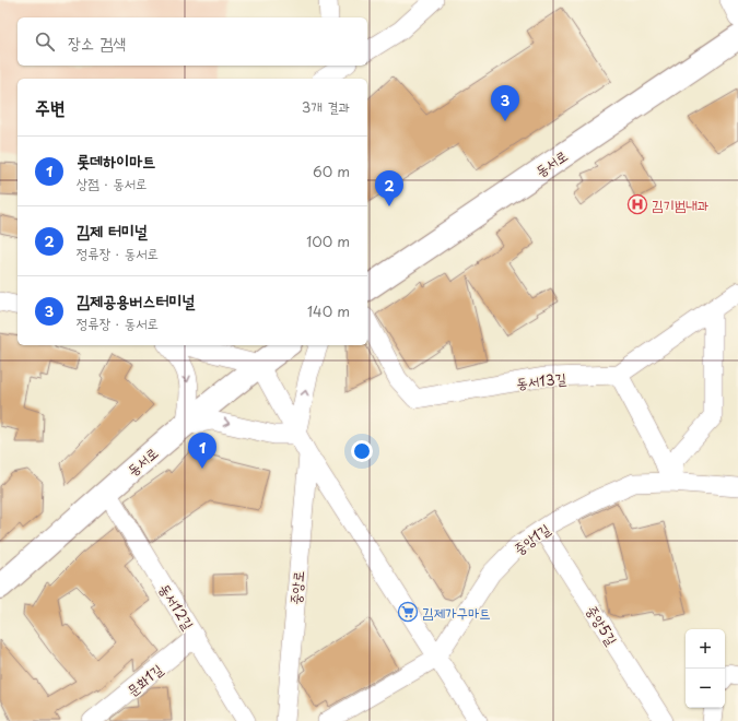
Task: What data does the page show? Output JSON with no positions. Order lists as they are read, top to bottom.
{
  "streets": {
    "main road": ["동서로"],
    "street": [
      "동서13길",
      "중앙1길",
      "중앙로",
      "동서12길",
      "중앙5길",
      "문화1길"
    ]
  },
  "crossings": [
    ["동서로", "동서12길"],
    ["중앙1길", "중앙5길"],
    ["동서12길", "문화1길"]
  ],
  "places": {
    "hospital": ["김기범내과"],
    "supermarket": ["김제가구마트"]
  },
  "page": {
    "search": "장소 검색",
    "heading": ["주변", "3개 결과"],
    "pins": ["3", "2", "1"],
    "list": [
      {
        "mark": "1",
        "name": "롯데하이마트",
        "note": "상점 · 동서로",
        "value": "60 m"
      },
      {
        "mark": "2",
        "name": "김제 터미널",
        "note": "정류장 · 동서로",
        "value": "100 m"
      },
      {
        "mark": "3",
        "name": "김제공용버스터미널",
        "note": "정류장 · 동서로",
        "value": "140 m"
      }
    ],
    "map_buttons": ["+", "−"]
  }
}
